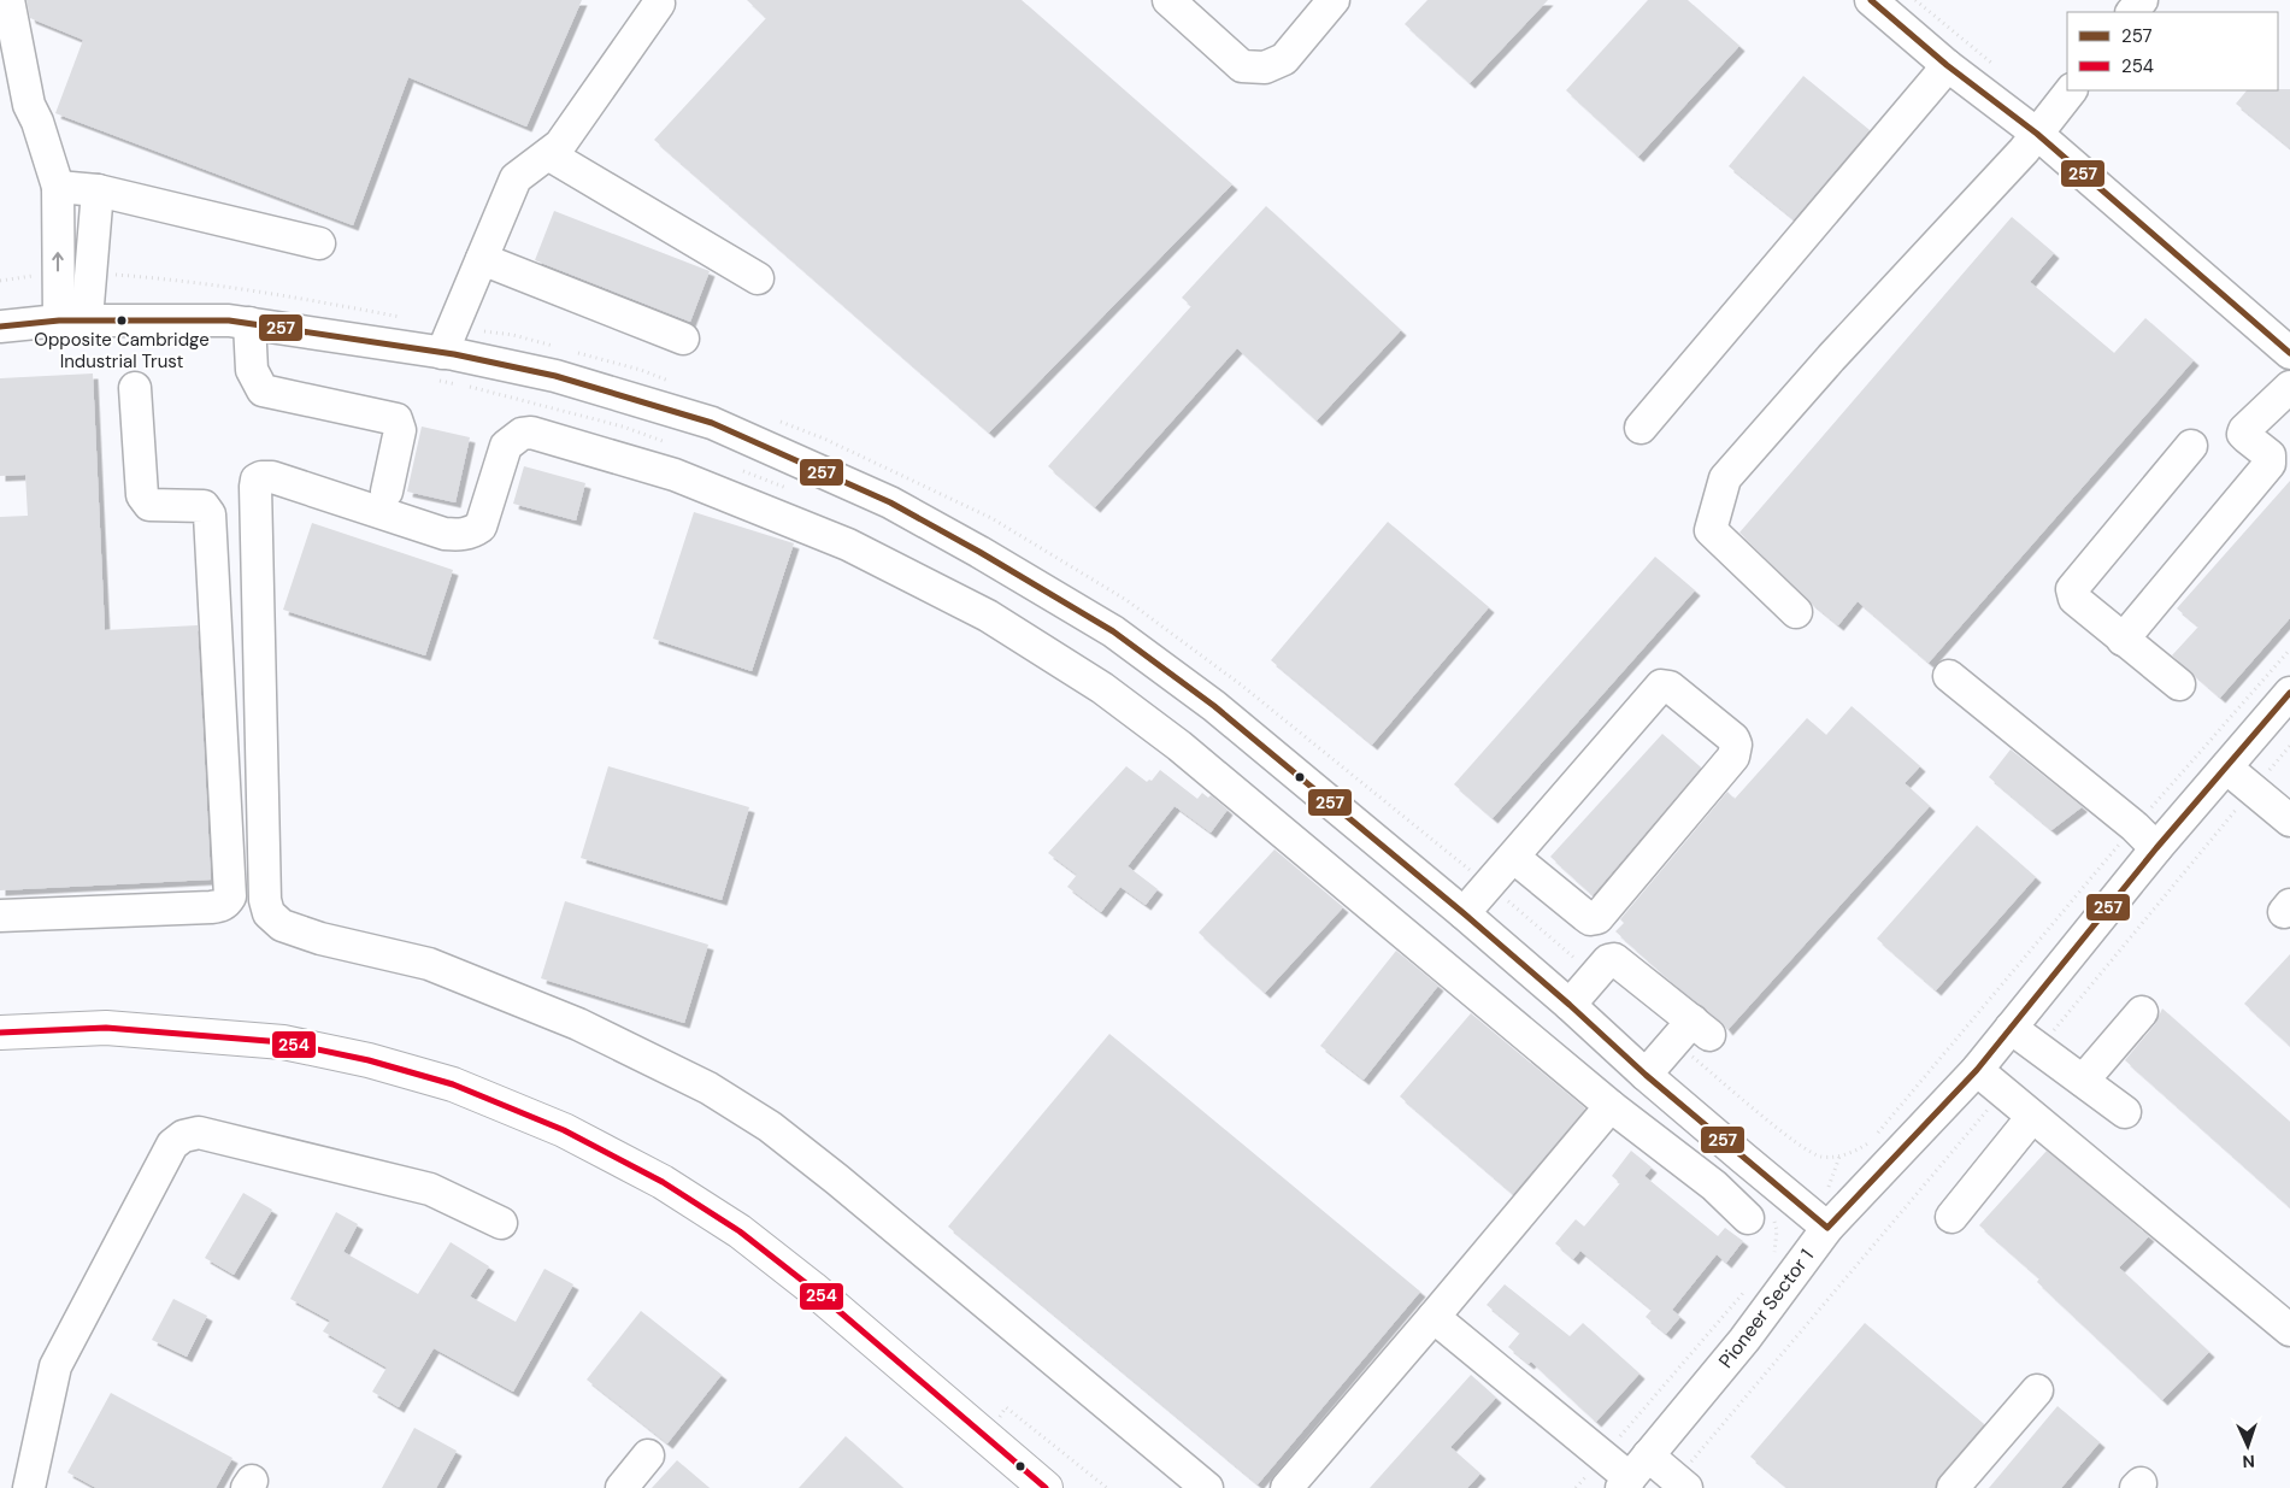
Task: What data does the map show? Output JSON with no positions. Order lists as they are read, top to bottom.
{
  "streets": {
    "street": ["Pioneer Sector 1"]
  },
  "places": ["Opposite Cambridge Industrial Trust"],
  "lines": ["transit line 257", "transit line 254"],
  "legend": ["257", "254"],
  "north": "bottom"
}
